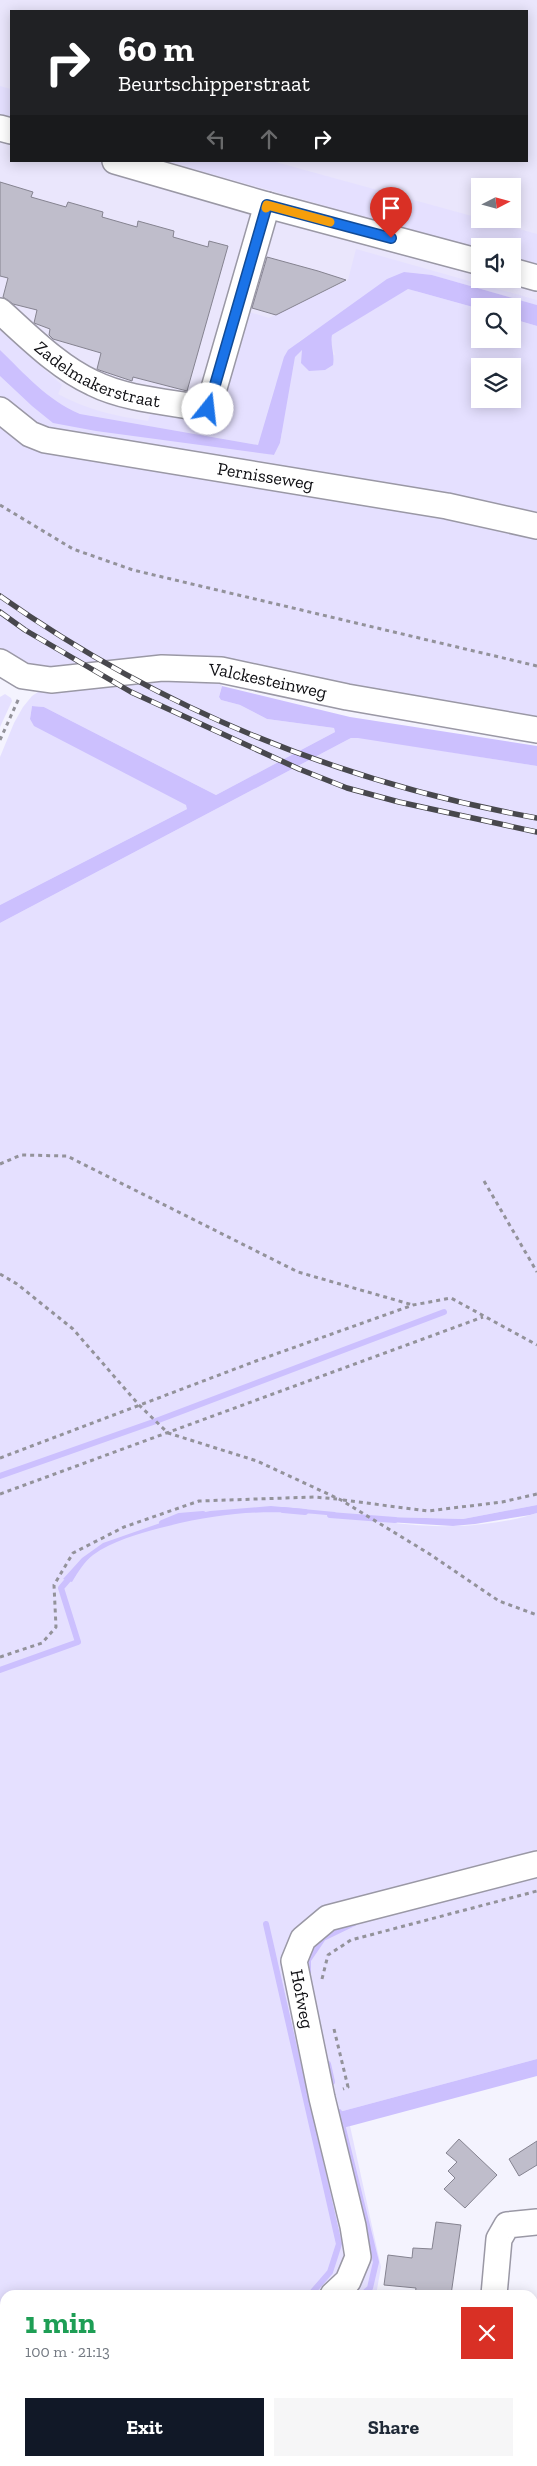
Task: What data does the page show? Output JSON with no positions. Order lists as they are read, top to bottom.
{
  "streets": {
    "street": [
      "Zadelmakerstraat",
      "Pernisseweg",
      "Valckesteinweg",
      "Hofweg"
    ]
  },
  "north": "right",
  "page": {
    "turn": ["60 m", "Beurtschipperstraat"],
    "heading": ["1 min", "100 m · 21:13"],
    "buttons": ["Exit", "Share"]
  }
}
